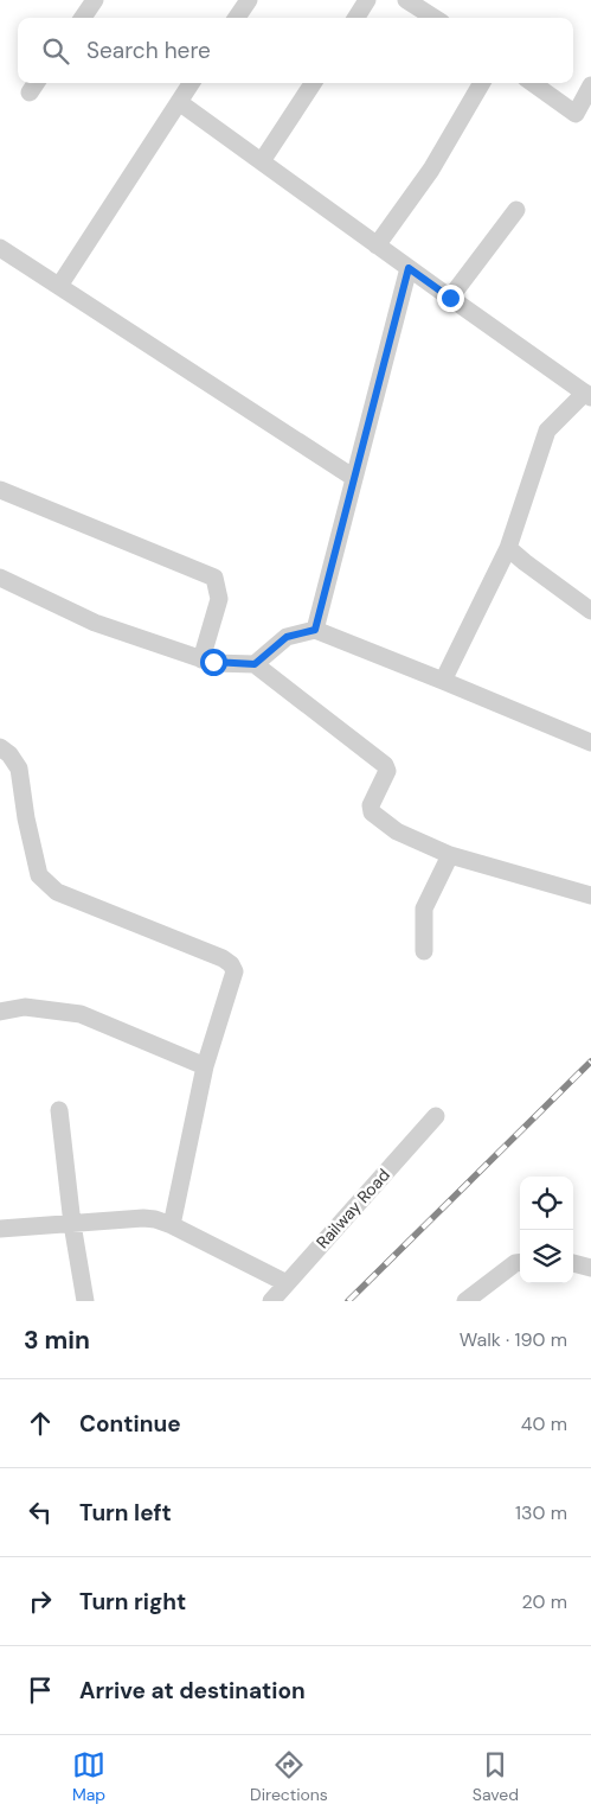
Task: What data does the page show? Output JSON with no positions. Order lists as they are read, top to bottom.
{
  "streets": {
    "street": ["Railway Road"]
  },
  "page": {
    "search": "Search here",
    "heading": ["3 min", "Walk · 190 m"],
    "list": [
      ["Continue", "40 m"],
      ["Turn left", "130 m"],
      ["Turn right", "20 m"],
      "Arrive at destination"
    ],
    "nav": ["Map", "Directions", "Saved"]
  }
}
